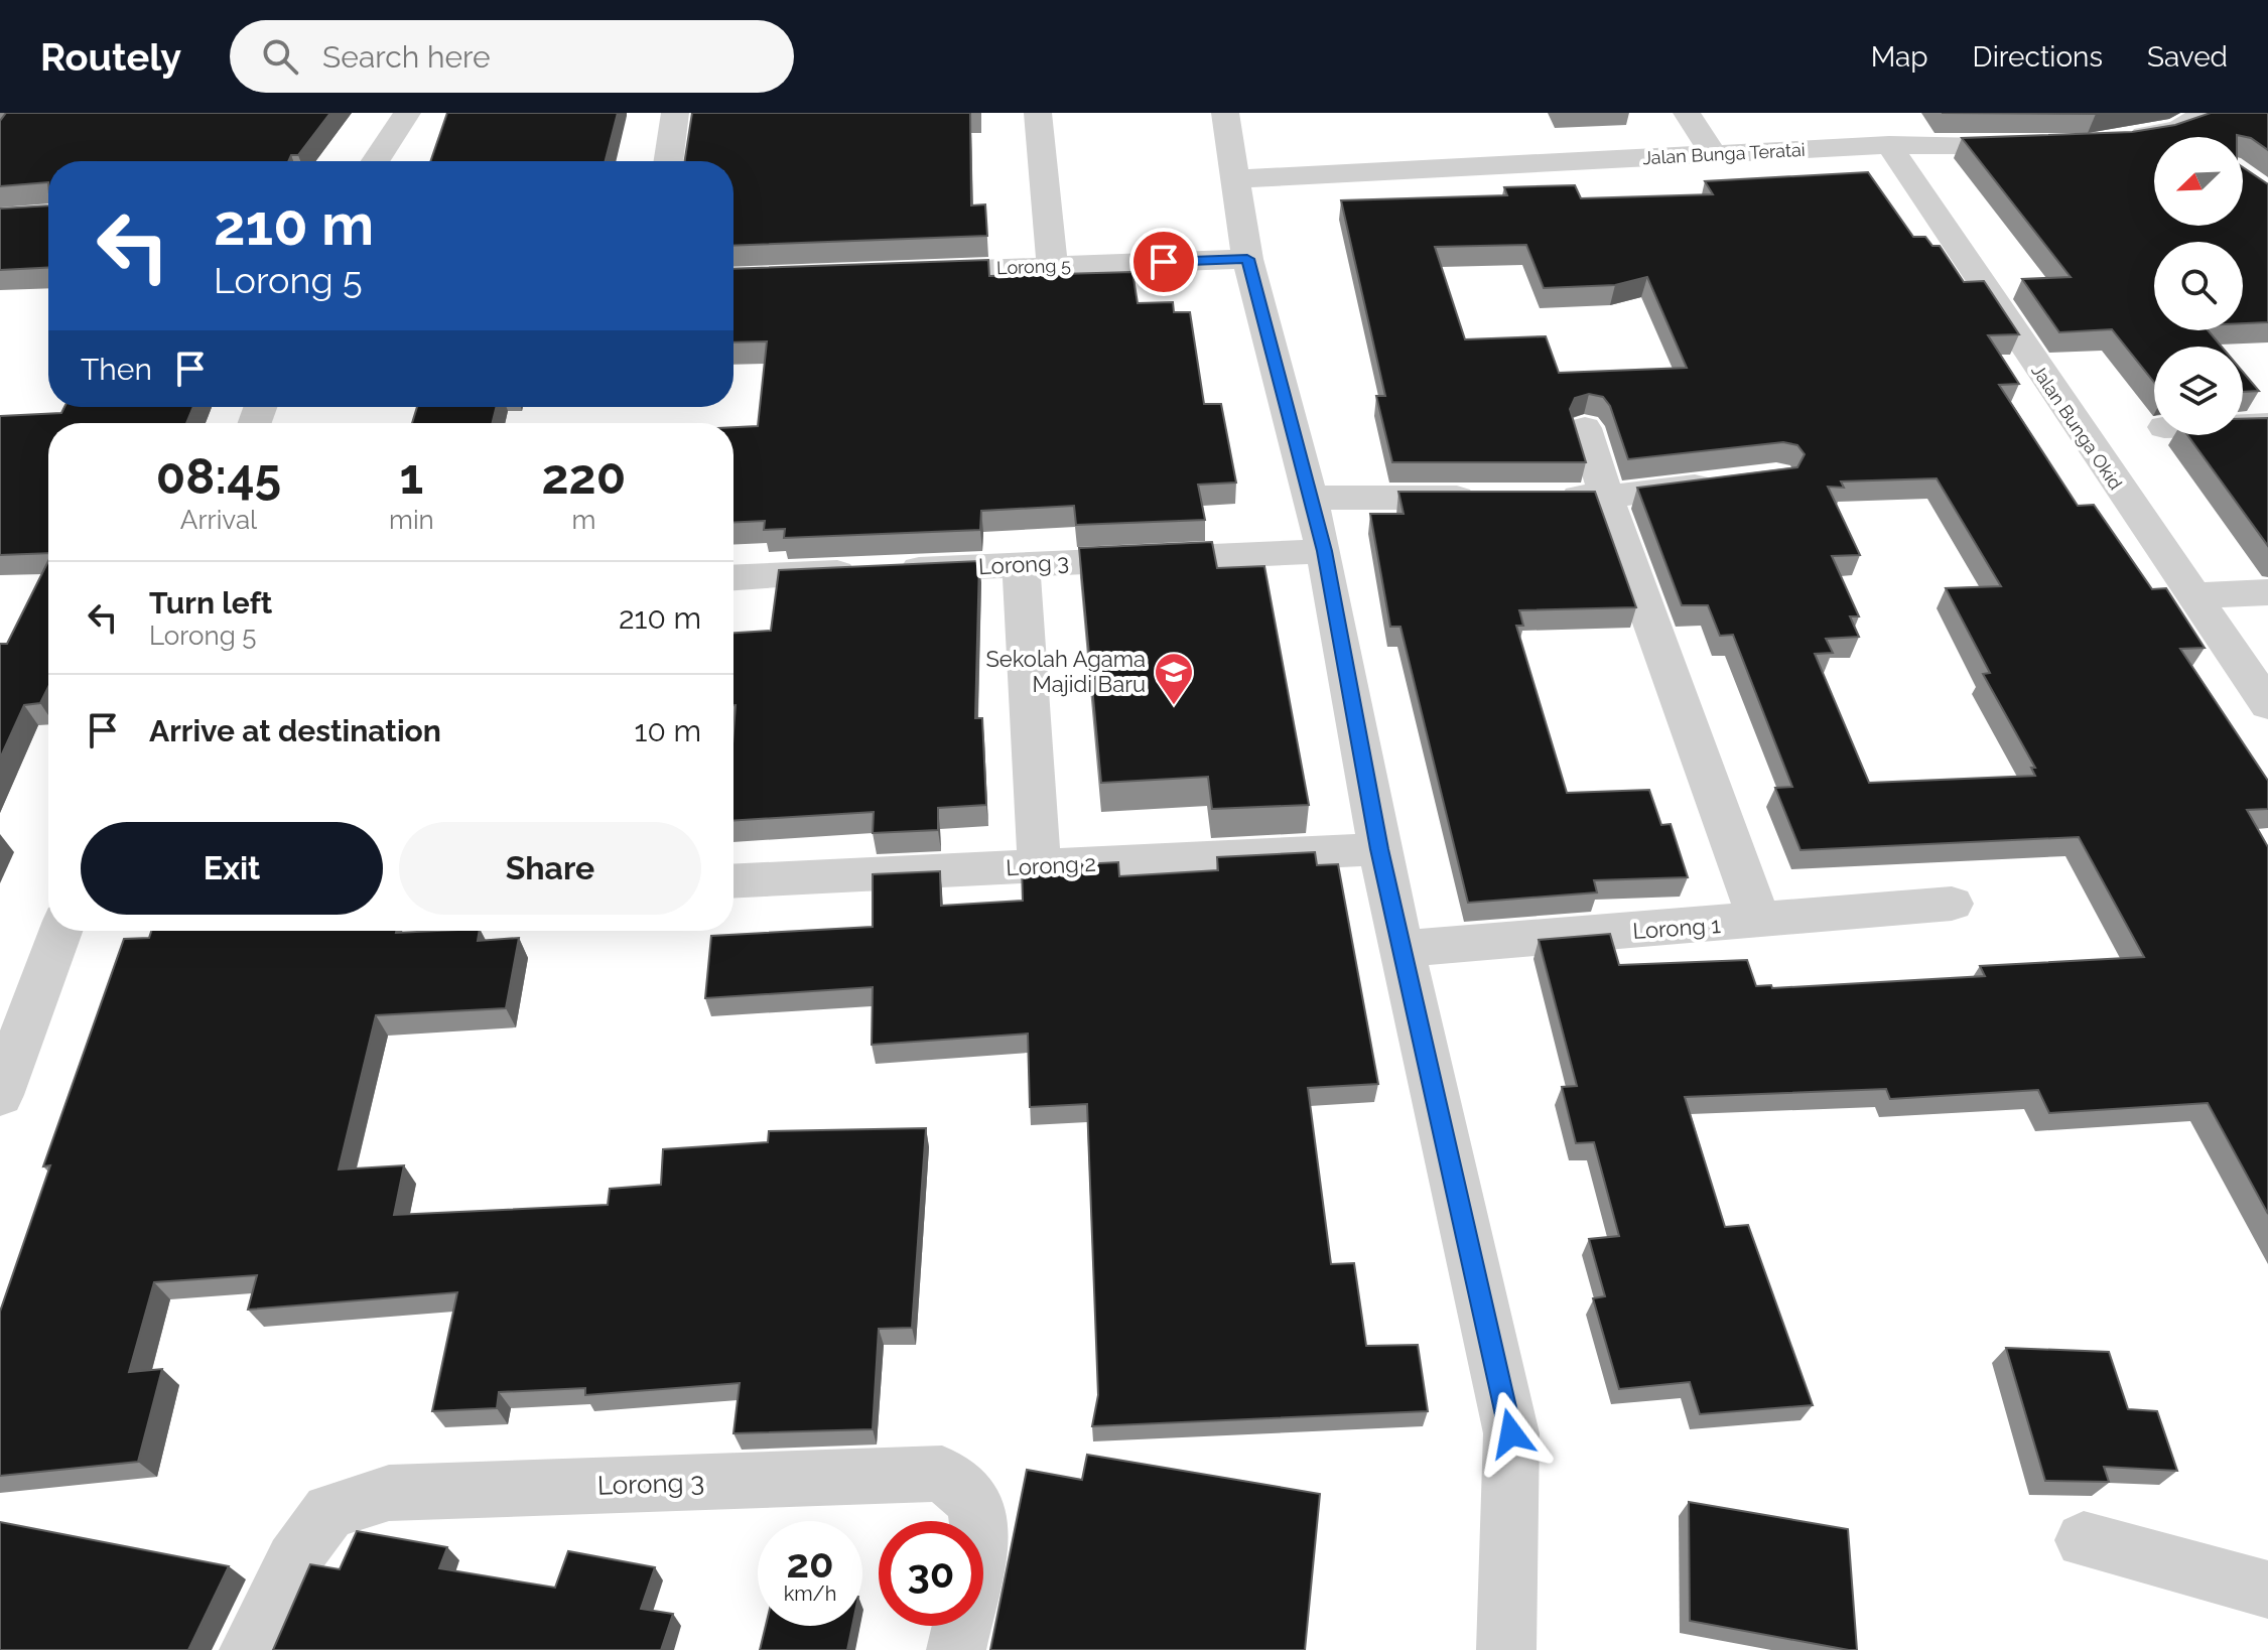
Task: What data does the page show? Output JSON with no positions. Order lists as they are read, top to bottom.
{
  "streets": {
    "street": [
      "Jalan Bunga Teratai",
      "Lorong 5",
      "Jalan Bunga Okid",
      "Lorong 3",
      "Lorong 2",
      "Lorong 1"
    ]
  },
  "crossings": [
    ["Jalan Bunga Teratai", "Jalan Bunga Okid"]
  ],
  "places": {
    "school or university": ["Sekolah Agama Majidi Baru"]
  },
  "north": "bottom left",
  "page": {
    "header": "Routely",
    "search": "Search here",
    "nav": ["Map", "Directions", "Saved"],
    "turn": ["210 m", "Lorong 5"],
    "then": "Then",
    "eta": [
      "08:45",
      "Arrival",
      "1",
      "min",
      "220",
      "m"
    ],
    "list": [
      {
        "name": "Turn left",
        "note": "Lorong 5",
        "value": "210 m"
      },
      {
        "name": "Arrive at destination",
        "value": "10 m"
      }
    ],
    "buttons": ["Exit", "Share"],
    "speed": "20 km/h",
    "limit": "30"
  }
}
